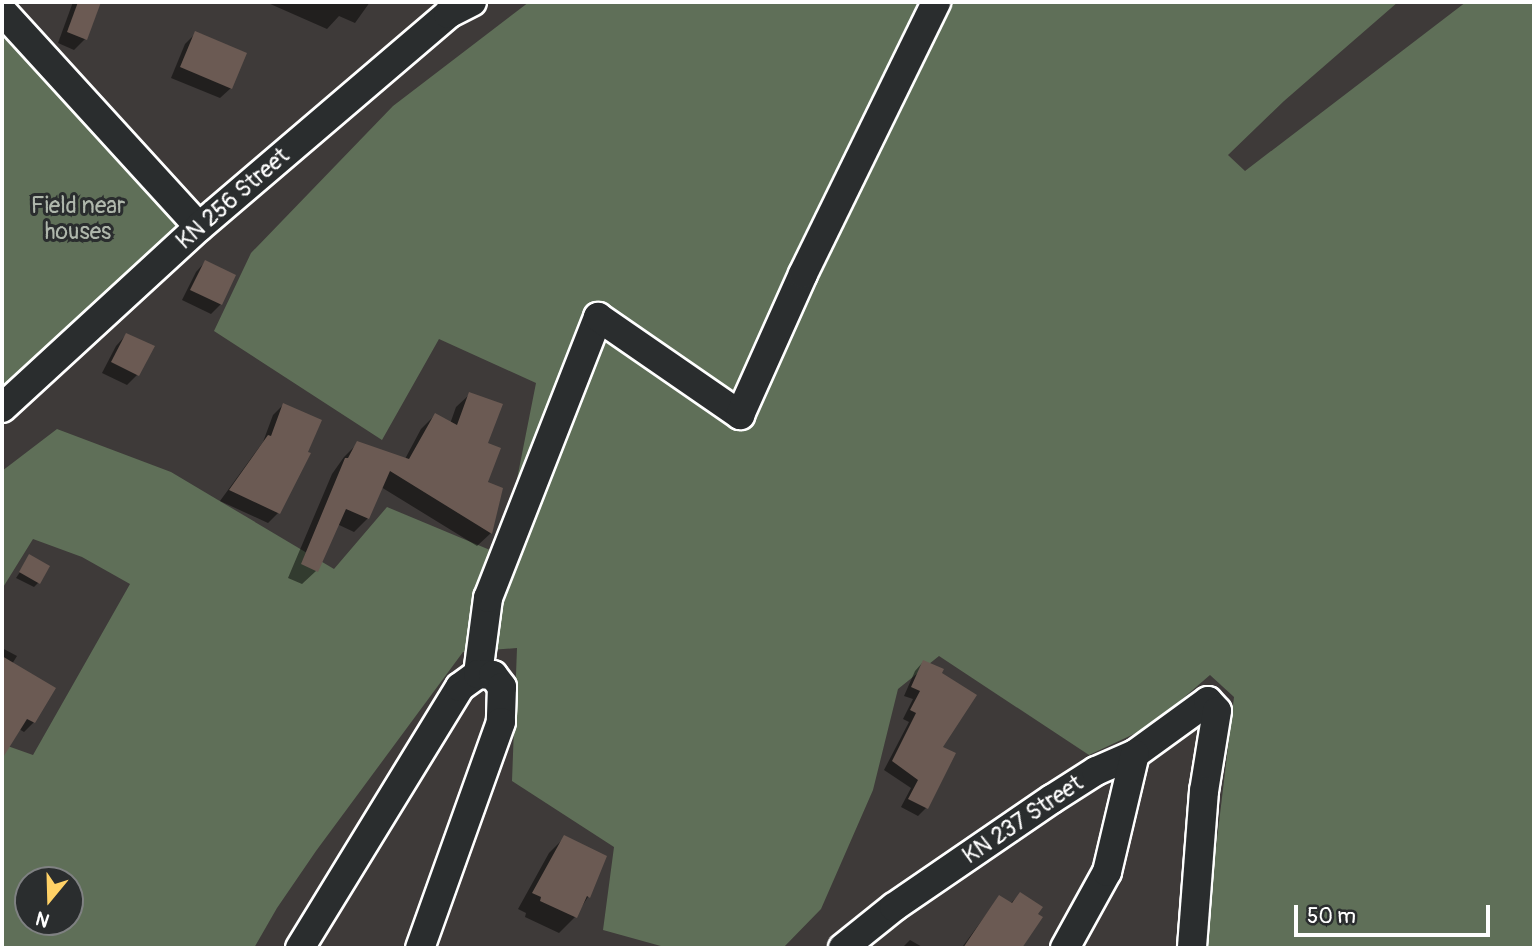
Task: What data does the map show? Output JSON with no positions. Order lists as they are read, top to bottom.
{
  "streets": {
    "street": ["KN 256 Street", "KN 237 Street"]
  },
  "parks": ["Field near houses"],
  "scale_bar": "50 m",
  "north": "bottom"
}
